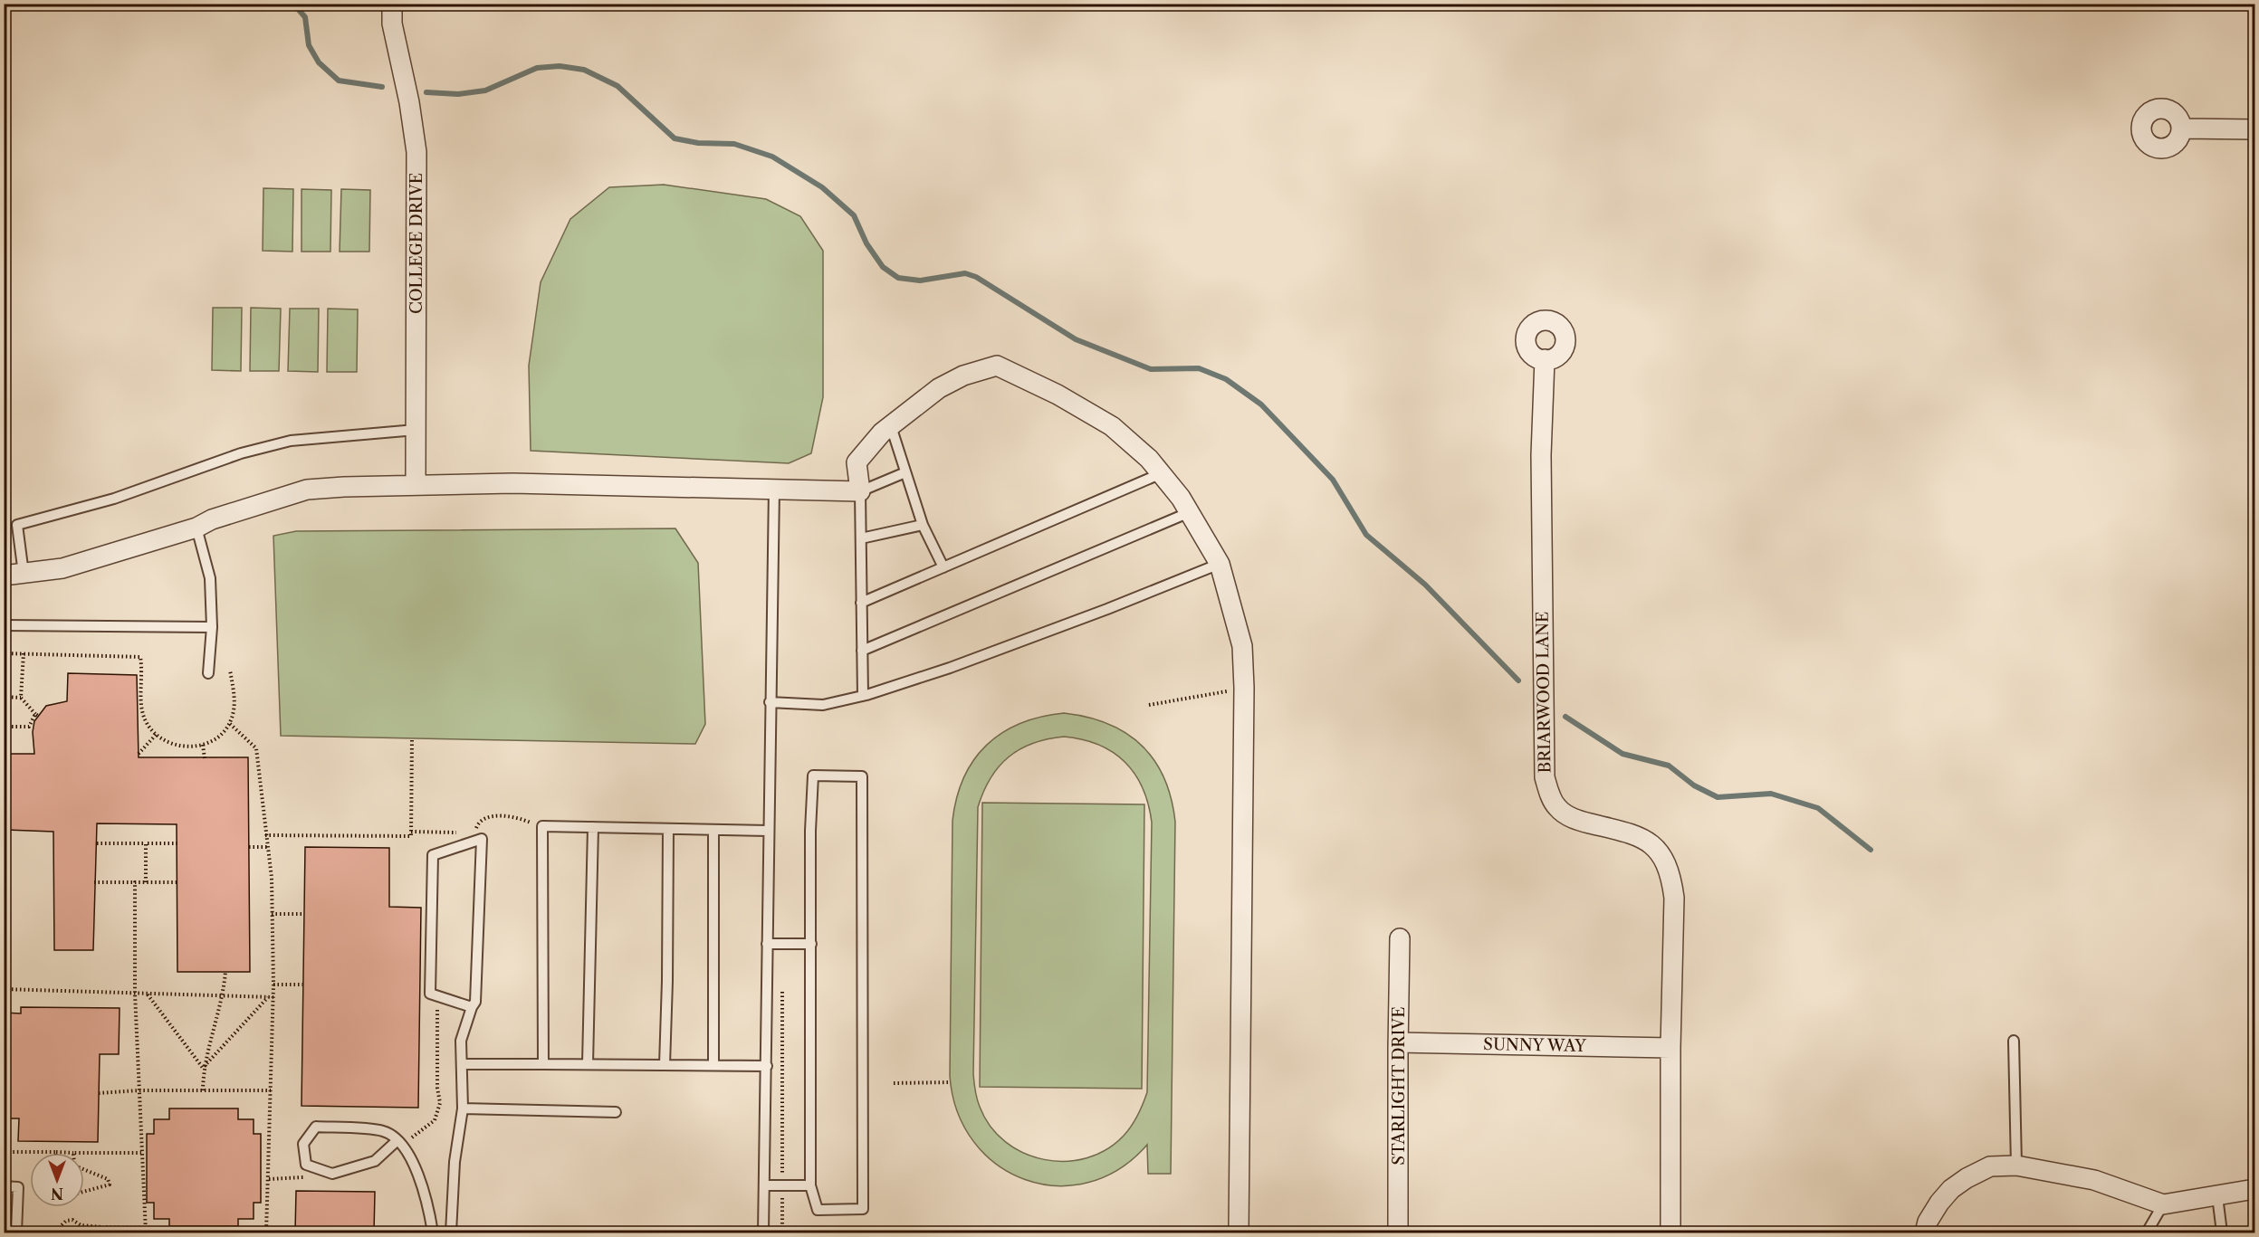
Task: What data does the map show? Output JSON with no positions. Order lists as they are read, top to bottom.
{
  "streets": {
    "street": [
      "COLLEGE DRIVE",
      "BRIARWOOD LANE",
      "SUNNY WAY",
      "STARLIGHT DRIVE"
    ]
  },
  "crossings": [
    ["BRIARWOOD LANE", "SUNNY WAY"],
    ["SUNNY WAY", "STARLIGHT DRIVE"]
  ],
  "north": "bottom"
}
